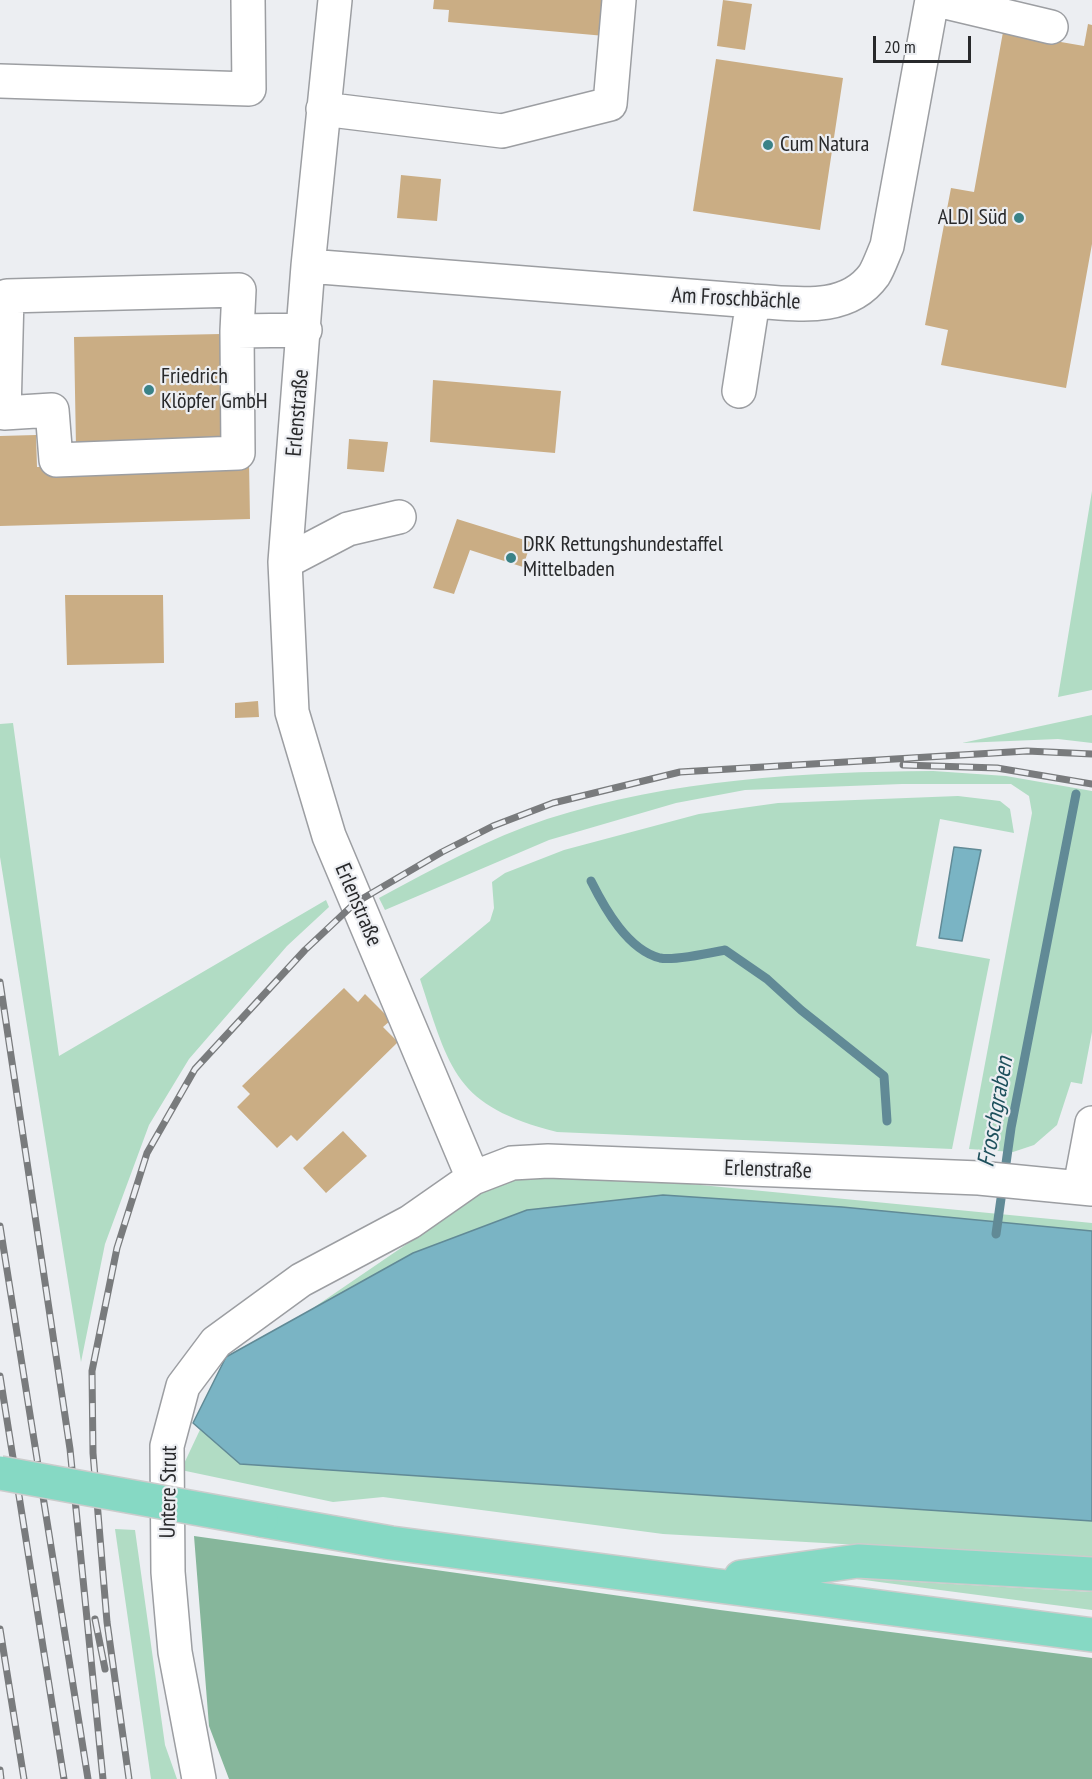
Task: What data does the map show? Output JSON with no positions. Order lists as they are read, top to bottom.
{
  "streets": {
    "street": ["Am Froschbächle", "Erlenstraße", "Untere Strut"]
  },
  "crossings": [
    ["Am Froschbächle", "Erlenstraße"],
    ["Erlenstraße", "Untere Strut"]
  ],
  "water": ["Froschgraben"],
  "places": [
    "Cum Natura",
    "ALDI Süd",
    "Friedrich Klöpfer GmbH",
    "DRK Rettungshundestaffel Mittelbaden"
  ],
  "scale_bar": "20 m"
}
